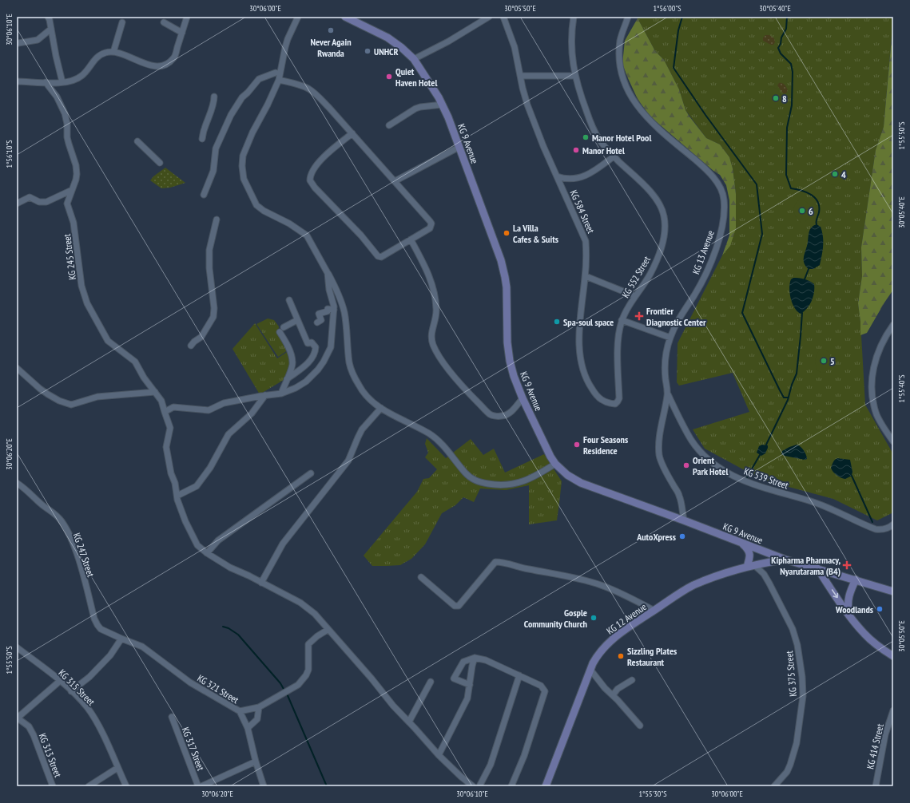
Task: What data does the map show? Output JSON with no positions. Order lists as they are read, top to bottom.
{
  "streets": {
    "main road": ["KG 9 Avenue", "KG 12 Avenue"],
    "street": [
      "KG 584 Street",
      "KG 13 Avenue",
      "KG 245 Street",
      "KG 552 Street",
      "KG 539 Street",
      "KG 247 Street",
      "KG 375 Street",
      "KG 315 Street",
      "KG 321 Street",
      "KG 414 Street",
      "KG 317 Street",
      "KG 313 Street"
    ]
  },
  "crossings": [
    ["KG 9 Avenue", "KG 13 Avenue"],
    ["KG 9 Avenue", "KG 12 Avenue"],
    ["KG 584 Street", "KG 552 Street"],
    ["KG 13 Avenue", "KG 539 Street"],
    ["KG 247 Street", "KG 321 Street"],
    ["KG 12 Avenue", "KG 375 Street"]
  ],
  "places": {
    "other": [
      "Never Again Rwanda",
      "UNHCR",
      "Quiet Haven Hotel",
      "8",
      "Manor Hotel Pool",
      "Manor Hotel",
      "4",
      "6",
      "La Villa Cafes & Suits",
      "Spa-soul space",
      "5",
      "Four Seasons Residence",
      "Orient Park Hotel",
      "AutoXpress",
      "Woodlands",
      "Gosple Community Church",
      "Sizzling Plates Restaurant"
    ],
    "health": ["Frontier Diagnostic Center", "Kipharma Pharmacy, Nyarutarama (B4)"]
  },
  "coordinates": [
    "30°06'00\"E",
    "30°05'50\"E",
    "1°56'00\"S",
    "30°05'40\"E",
    "30°06'10\"E",
    "1°55'50\"S",
    "1°56'10\"S",
    "1°55'40\"S",
    "30°06'20\"E",
    "1°55'30\"S"
  ]
}
